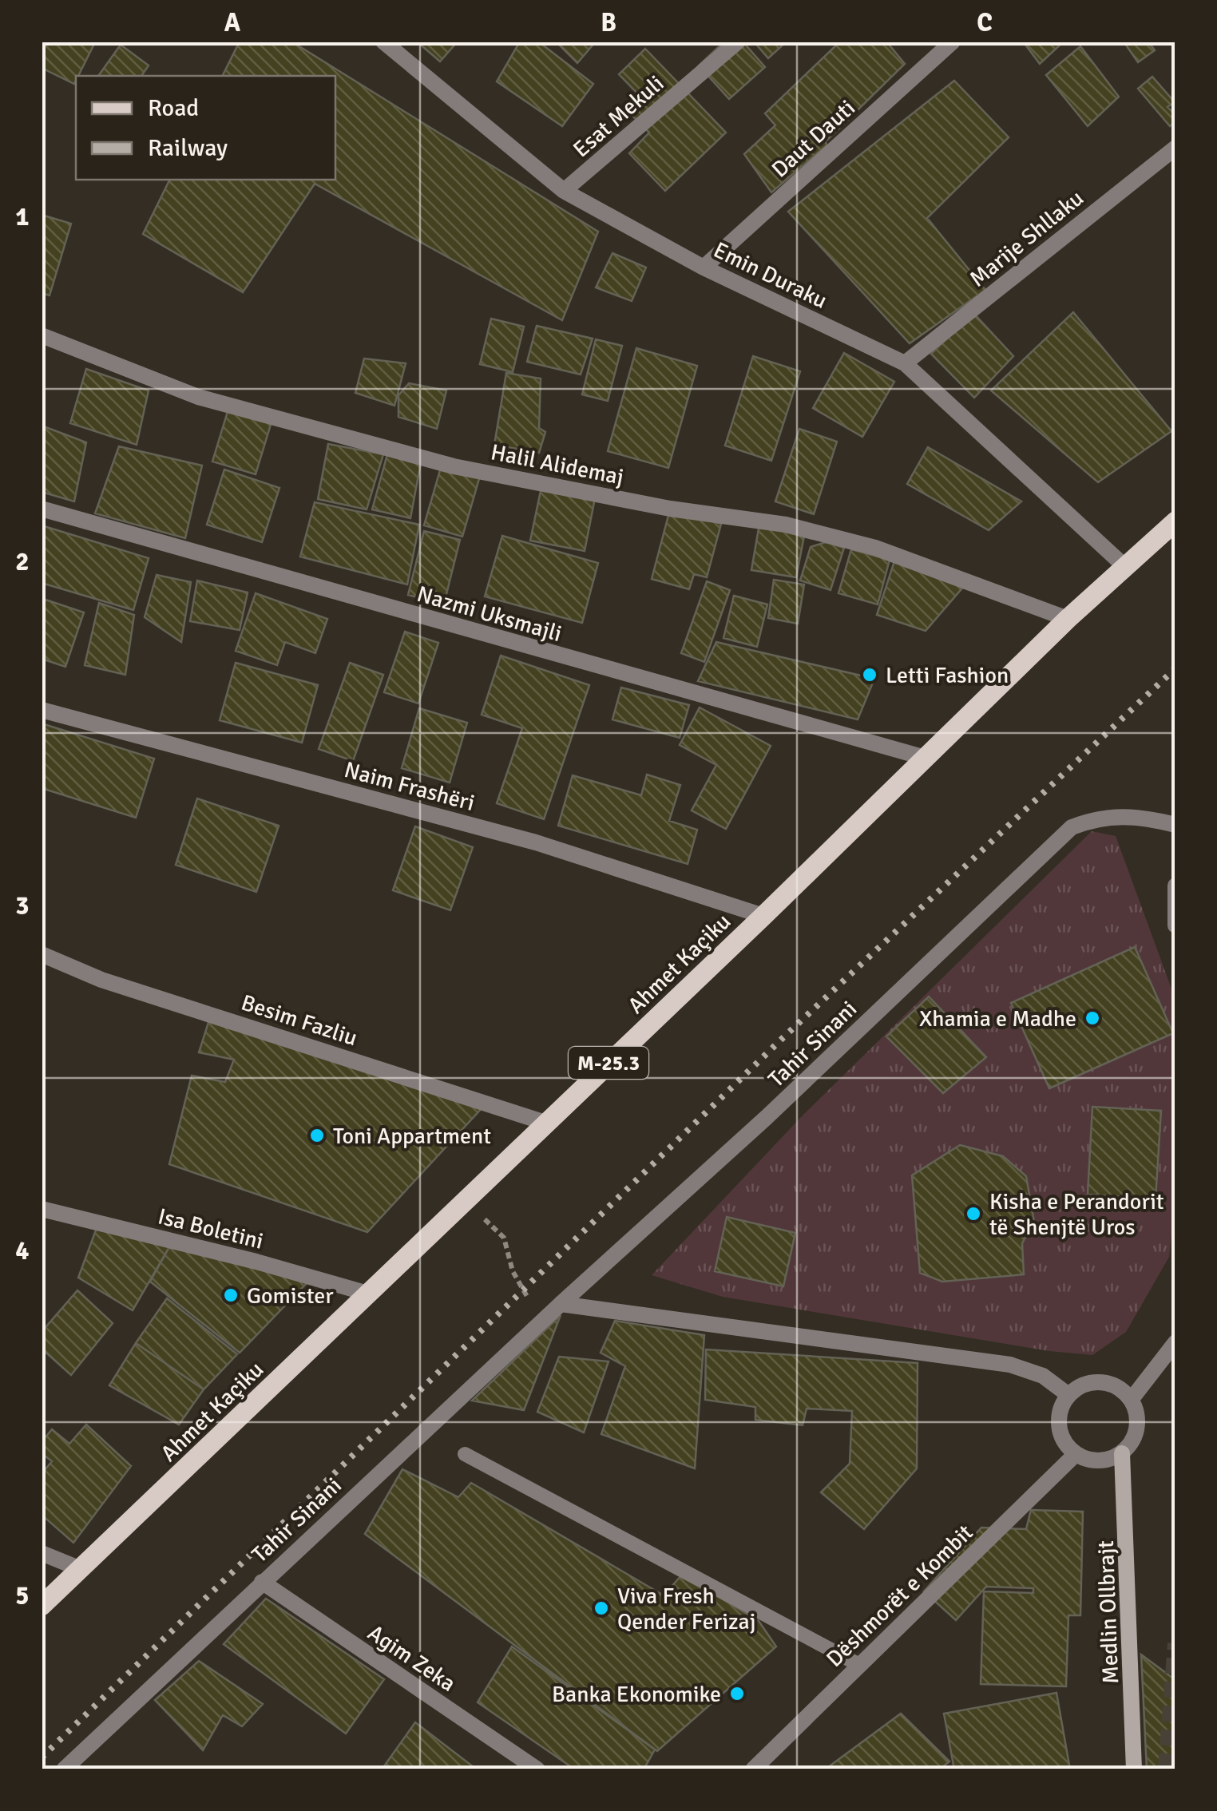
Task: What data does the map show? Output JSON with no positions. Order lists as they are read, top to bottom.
{
  "streets": {
    "main road": ["Ahmet Kaçiku", "M-25.3", "Medlin Ollbrajt"],
    "street": [
      "Esat Mekuli",
      "Daut Dauti",
      "Marije Shllaku",
      "Emin Duraku",
      "Halil Alidemaj",
      "Nazmi Uksmajli",
      "Naim Frashëri",
      "Besim Fazliu",
      "Tahir Sinani",
      "Isa Boletini",
      "Dëshmorët e Kombit",
      "Agim Zeka"
    ]
  },
  "crossings": [
    ["Esat Mekuli", "Emin Duraku"],
    ["Daut Dauti", "Emin Duraku"],
    ["Marije Shllaku", "Emin Duraku"],
    ["Emin Duraku", "Ahmet Kaçiku"],
    ["Halil Alidemaj", "Ahmet Kaçiku"],
    ["Nazmi Uksmajli", "Ahmet Kaçiku"],
    ["Naim Frashëri", "Ahmet Kaçiku"],
    ["Ahmet Kaçiku", "Besim Fazliu"],
    ["Ahmet Kaçiku", "Isa Boletini"],
    ["Tahir Sinani", "Agim Zeka"],
    ["Dëshmorët e Kombit", "Medlin Ollbrajt"]
  ],
  "places": [
    "Letti Fashion",
    "Xhamia e Madhe",
    "Toni Appartment",
    "Kisha e Perandorit të Shenjtë Uros",
    "Gomister",
    "Viva Fresh Qender Ferizaj",
    "Banka Ekonomike"
  ],
  "legend": ["Road", "Railway"],
  "grid": {
    "columns": ["A", "B", "C"],
    "rows": [
      "1",
      "2",
      "3",
      "4",
      "5"
    ]
  }
}
